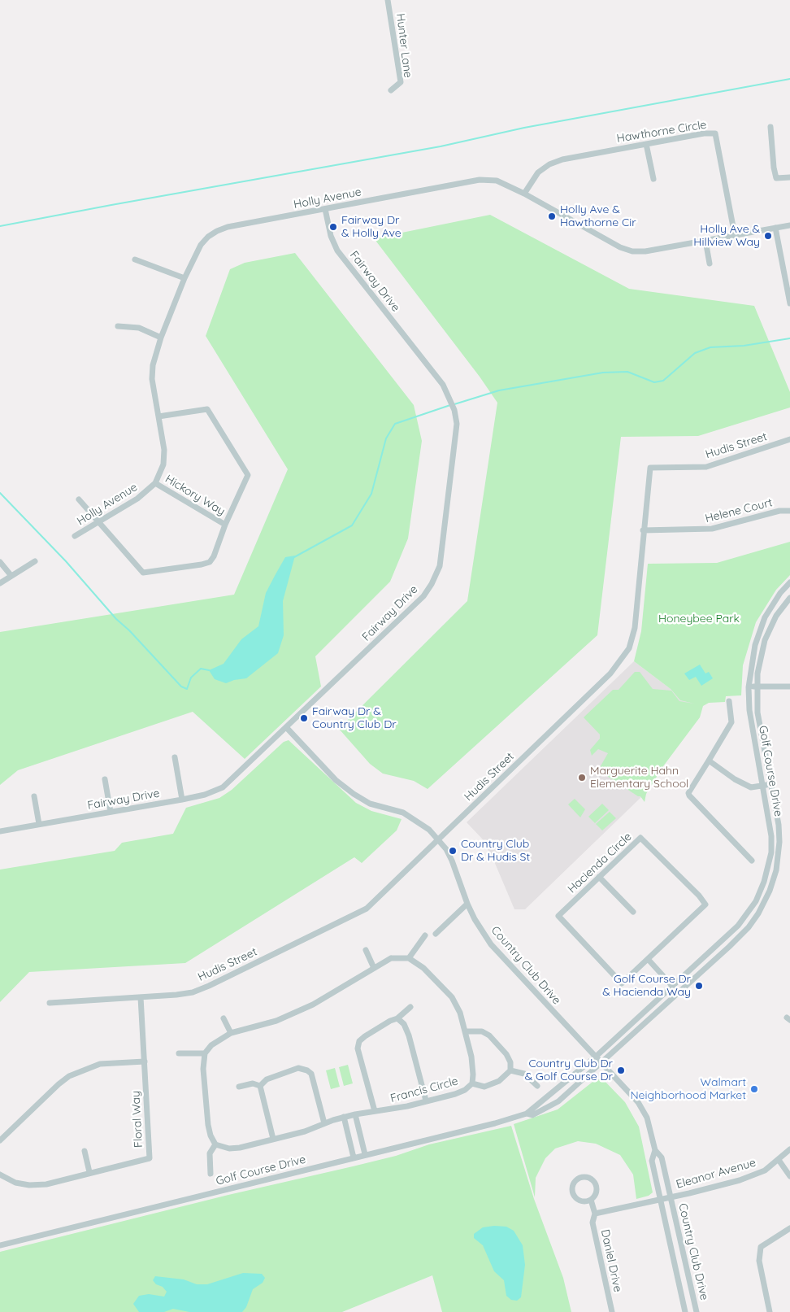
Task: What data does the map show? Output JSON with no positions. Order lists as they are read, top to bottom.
{
  "streets": {
    "street": [
      "Hunter Lane",
      "Hawthorne Circle",
      "Holly Avenue",
      "Fairway Drive",
      "Hudis Street",
      "Hickory Way",
      "Helene Court",
      "Golf Course Drive",
      "Hacienda Circle",
      "Country Club Drive",
      "Francis Circle",
      "Floral Way",
      "Eleanor Avenue",
      "Daniel Drive"
    ]
  },
  "crossings": [
    ["Hawthorne Circle", "Holly Avenue"],
    ["Holly Avenue", "Fairway Drive"],
    ["Holly Avenue", "Hickory Way"],
    ["Fairway Drive", "Country Club Drive"],
    ["Hudis Street", "Helene Court"],
    ["Hudis Street", "Country Club Drive"],
    ["Hudis Street", "Floral Way"],
    ["Golf Course Drive", "Country Club Drive"],
    ["Country Club Drive", "Eleanor Avenue"]
  ],
  "parks": ["Honeybee Park"],
  "places": [
    "Holly Ave & Hawthorne Cir",
    "Fairway Dr & Holly Ave",
    "Holly Ave & Hillview Way",
    "Fairway Dr & Country Club Dr",
    "Marguerite Hahn Elementary School",
    "Country Club Dr & Hudis St",
    "Golf Course Dr & Hacienda Way",
    "Country Club Dr & Golf Course Dr",
    "Walmart Neighborhood Market"
  ]
}
